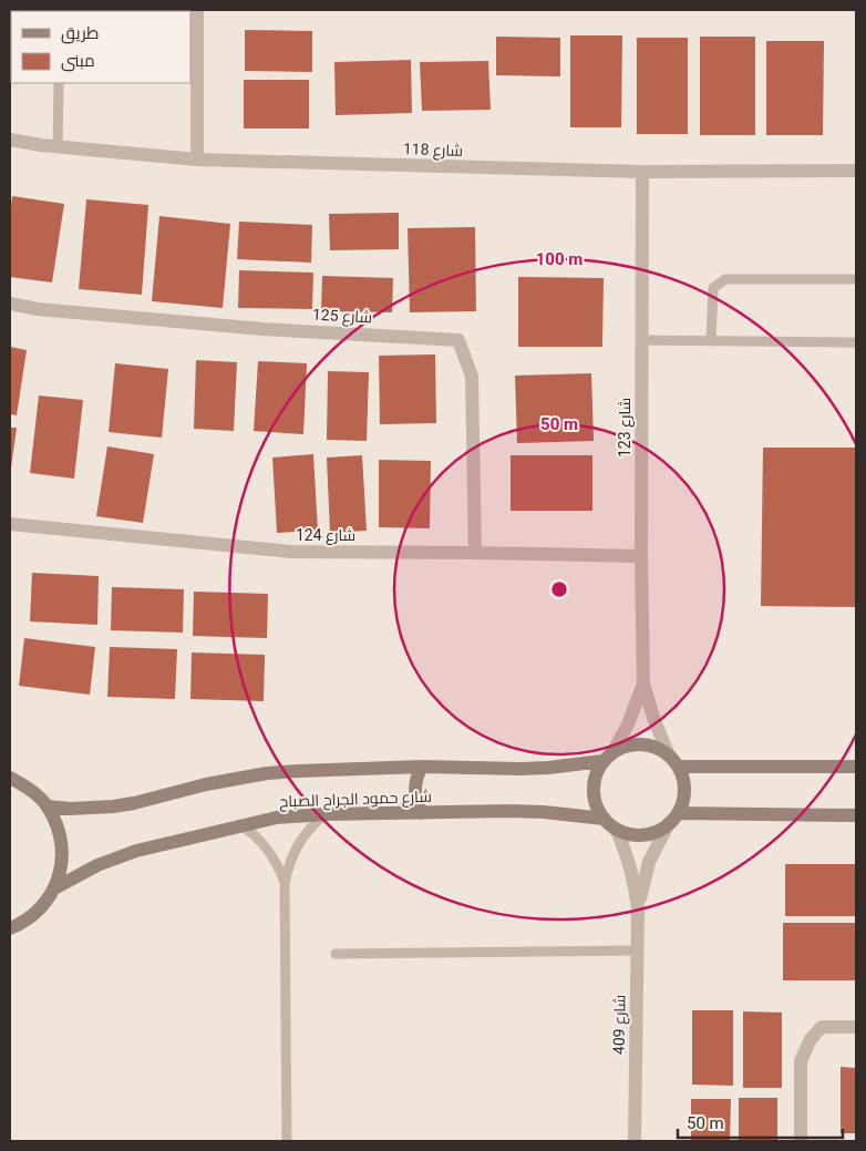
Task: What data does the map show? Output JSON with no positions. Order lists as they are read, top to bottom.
{
  "streets": {
    "street": [
      "شارع 118",
      "شارع 125",
      "شارع 123",
      "شارع 124",
      "شارع حمود الجراح الصباح",
      "شارع 409"
    ]
  },
  "crossings": [
    ["شارع 118", "شارع 123"],
    ["شارع 125", "شارع 124"],
    ["شارع 123", "شارع 124"],
    ["شارع 123", "شارع حمود الجراح الصباح"],
    ["شارع 123", "شارع 409"],
    ["شارع حمود الجراح الصباح", "شارع 409"]
  ],
  "legend": ["طريق", "مبنى"],
  "scale_bar": "50 m",
  "rings": ["100 m", "50 m"]
}
